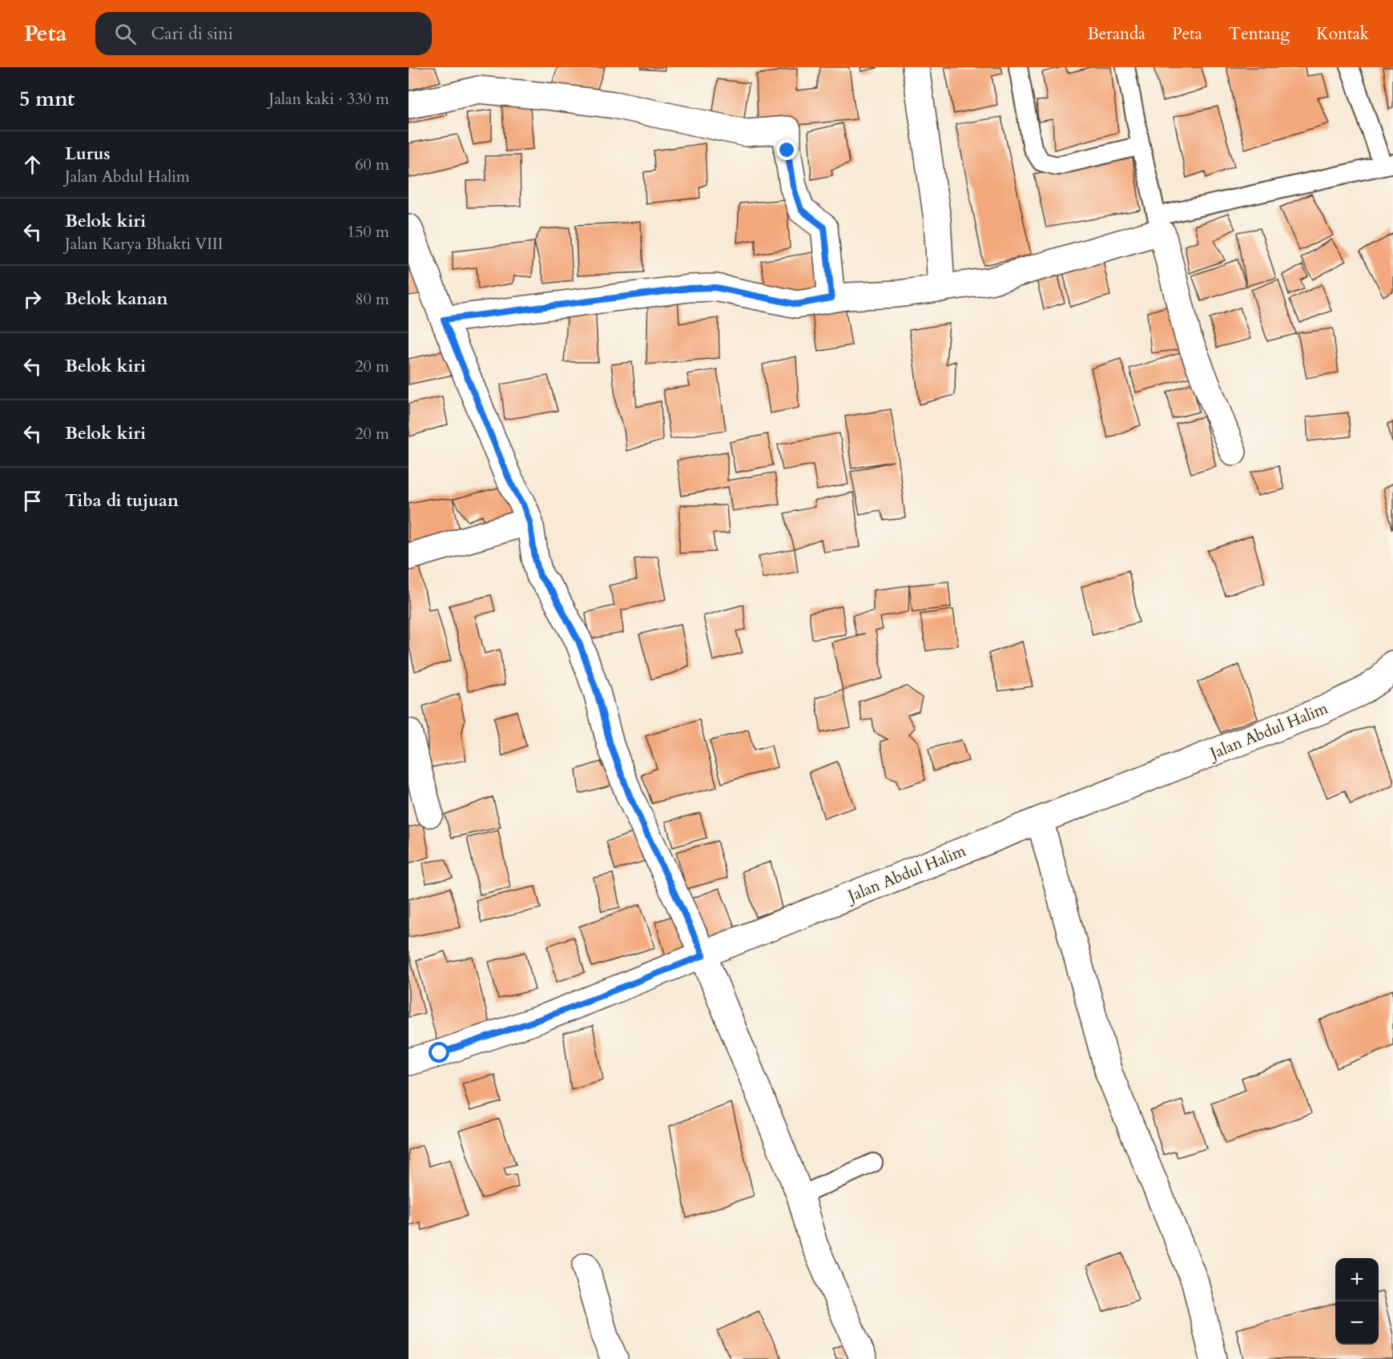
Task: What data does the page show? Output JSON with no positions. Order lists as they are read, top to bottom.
{
  "streets": {
    "street": ["Jalan Abdul Halim"]
  },
  "page": {
    "header": "Peta",
    "search": "Cari di sini",
    "nav": [
      "Beranda",
      "Peta",
      "Tentang",
      "Kontak"
    ],
    "heading": ["5 mnt", "Jalan kaki · 330 m"],
    "list": [
      ["Lurus", "Jalan Abdul Halim", "60 m"],
      ["Belok kiri", "Jalan Karya Bhakti VIII", "150 m"],
      ["Belok kanan", "80 m"],
      ["Belok kiri", "20 m"],
      ["Belok kiri", "20 m"],
      "Tiba di tujuan"
    ],
    "map_buttons": ["+", "−"]
  }
}
